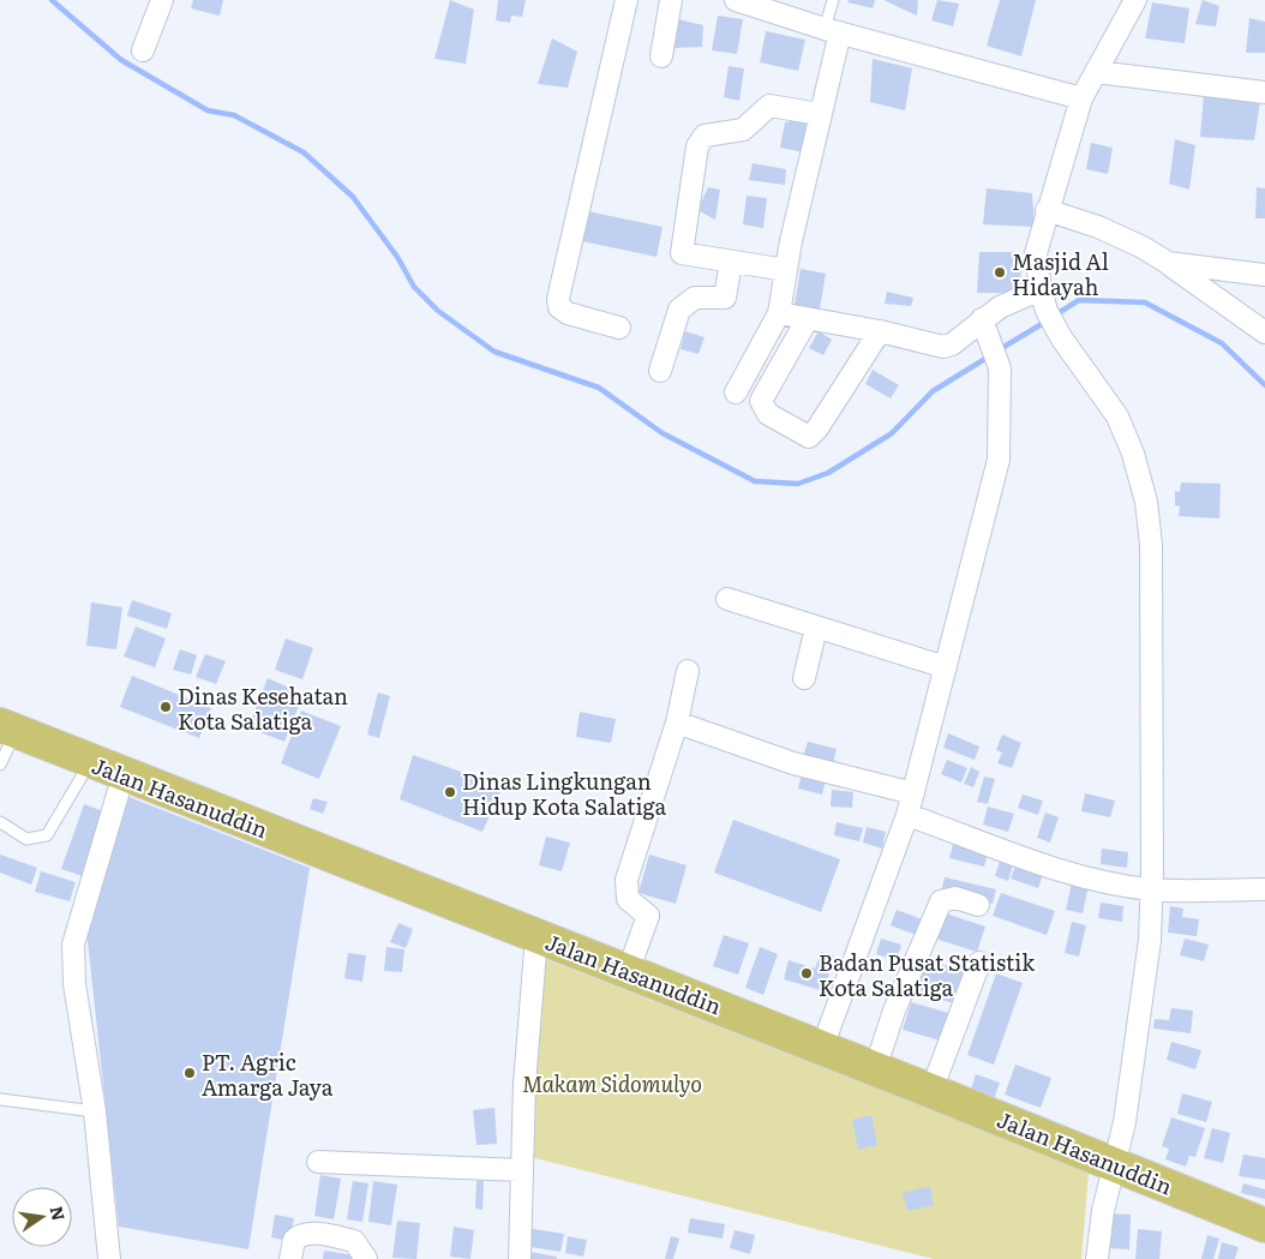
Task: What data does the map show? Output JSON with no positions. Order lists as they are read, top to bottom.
{
  "streets": {
    "main road": ["Jalan Hasanuddin"]
  },
  "parks": ["Makam Sidomulyo"],
  "places": [
    "Masjid Al Hidayah",
    "Dinas Kesehatan Kota Salatiga",
    "Dinas Lingkungan Hidup Kota Salatiga",
    "Badan Pusat Statistik Kota Salatiga",
    "PT. Agric Amarga Jaya"
  ],
  "north": "right"
}
